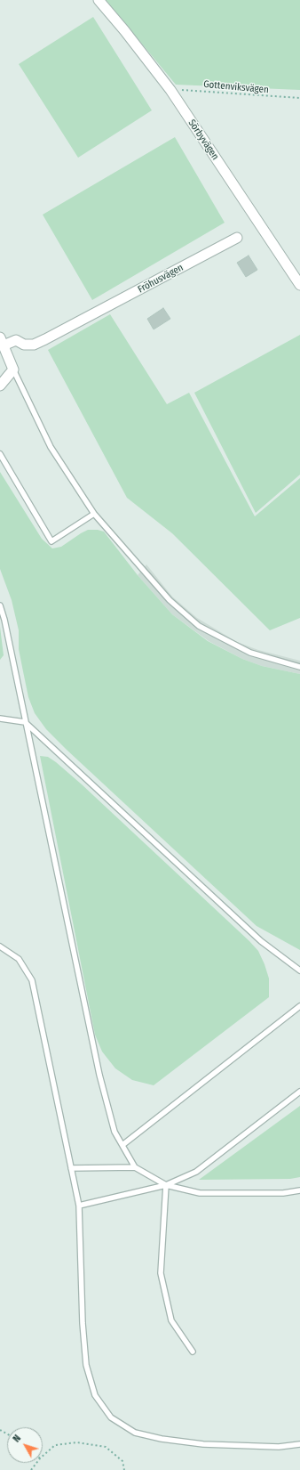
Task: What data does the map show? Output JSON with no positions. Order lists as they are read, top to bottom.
{
  "streets": {
    "street": ["Sörbyvägen", "Fröhusvägen"],
    "path": ["Gottenviksvägen"]
  },
  "crossings": [
    ["Gottenviksvägen", "Sörbyvägen"]
  ],
  "north": "top left"
}
